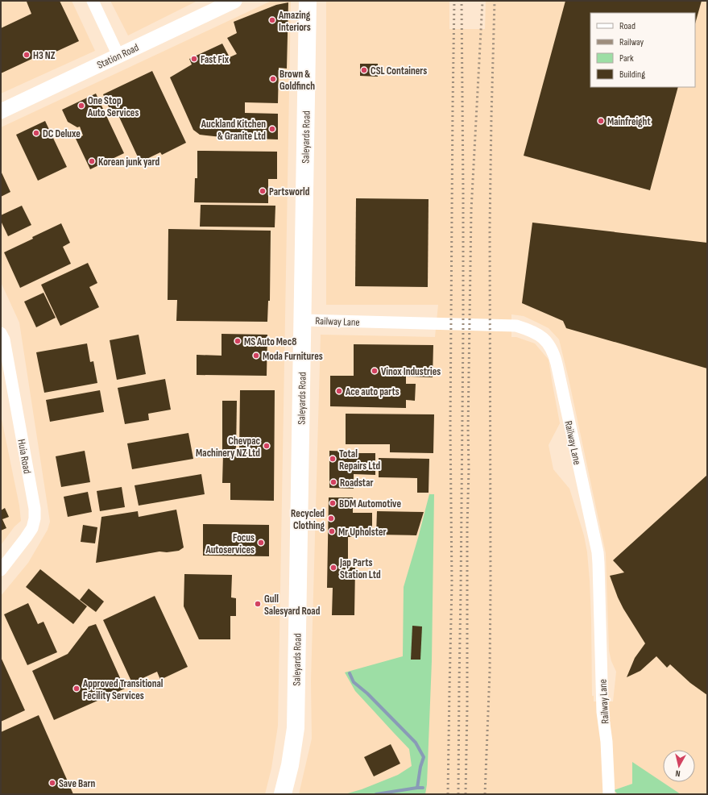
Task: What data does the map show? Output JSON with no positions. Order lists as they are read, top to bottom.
{
  "streets": {
    "main road": ["Saleyards Road"],
    "street": ["Station Road", "Railway Lane", "Huia Road"]
  },
  "crossings": [
    ["Saleyards Road", "Railway Lane"]
  ],
  "places": [
    "Amazing Interiors",
    "H3 NZ",
    "Fast Fix",
    "CSL Containers",
    "Brown & Goldfinch",
    "One Stop Auto Services",
    "Mainfreight",
    "Auckland Kitchen & Granite Ltd",
    "DC Deluxe",
    "Korean junk yard",
    "Partsworld",
    "MS Auto Mec8",
    "Moda Furnitures",
    "Vinox Industries",
    "Ace auto parts",
    "Chevpac Machinery NZ Ltd",
    "Total Repairs Ltd",
    "Roadstar",
    "BDM Automotive",
    "Recycled Clothing",
    "Mr Upholster",
    "Focus Autoservices",
    "Jap Parts Station Ltd",
    "Gull Salesyard Road",
    "Approved Transitional Fecility Services",
    "Save Barn"
  ],
  "legend": [
    "Road",
    "Railway",
    "Park",
    "Building"
  ],
  "north": "bottom"
}
